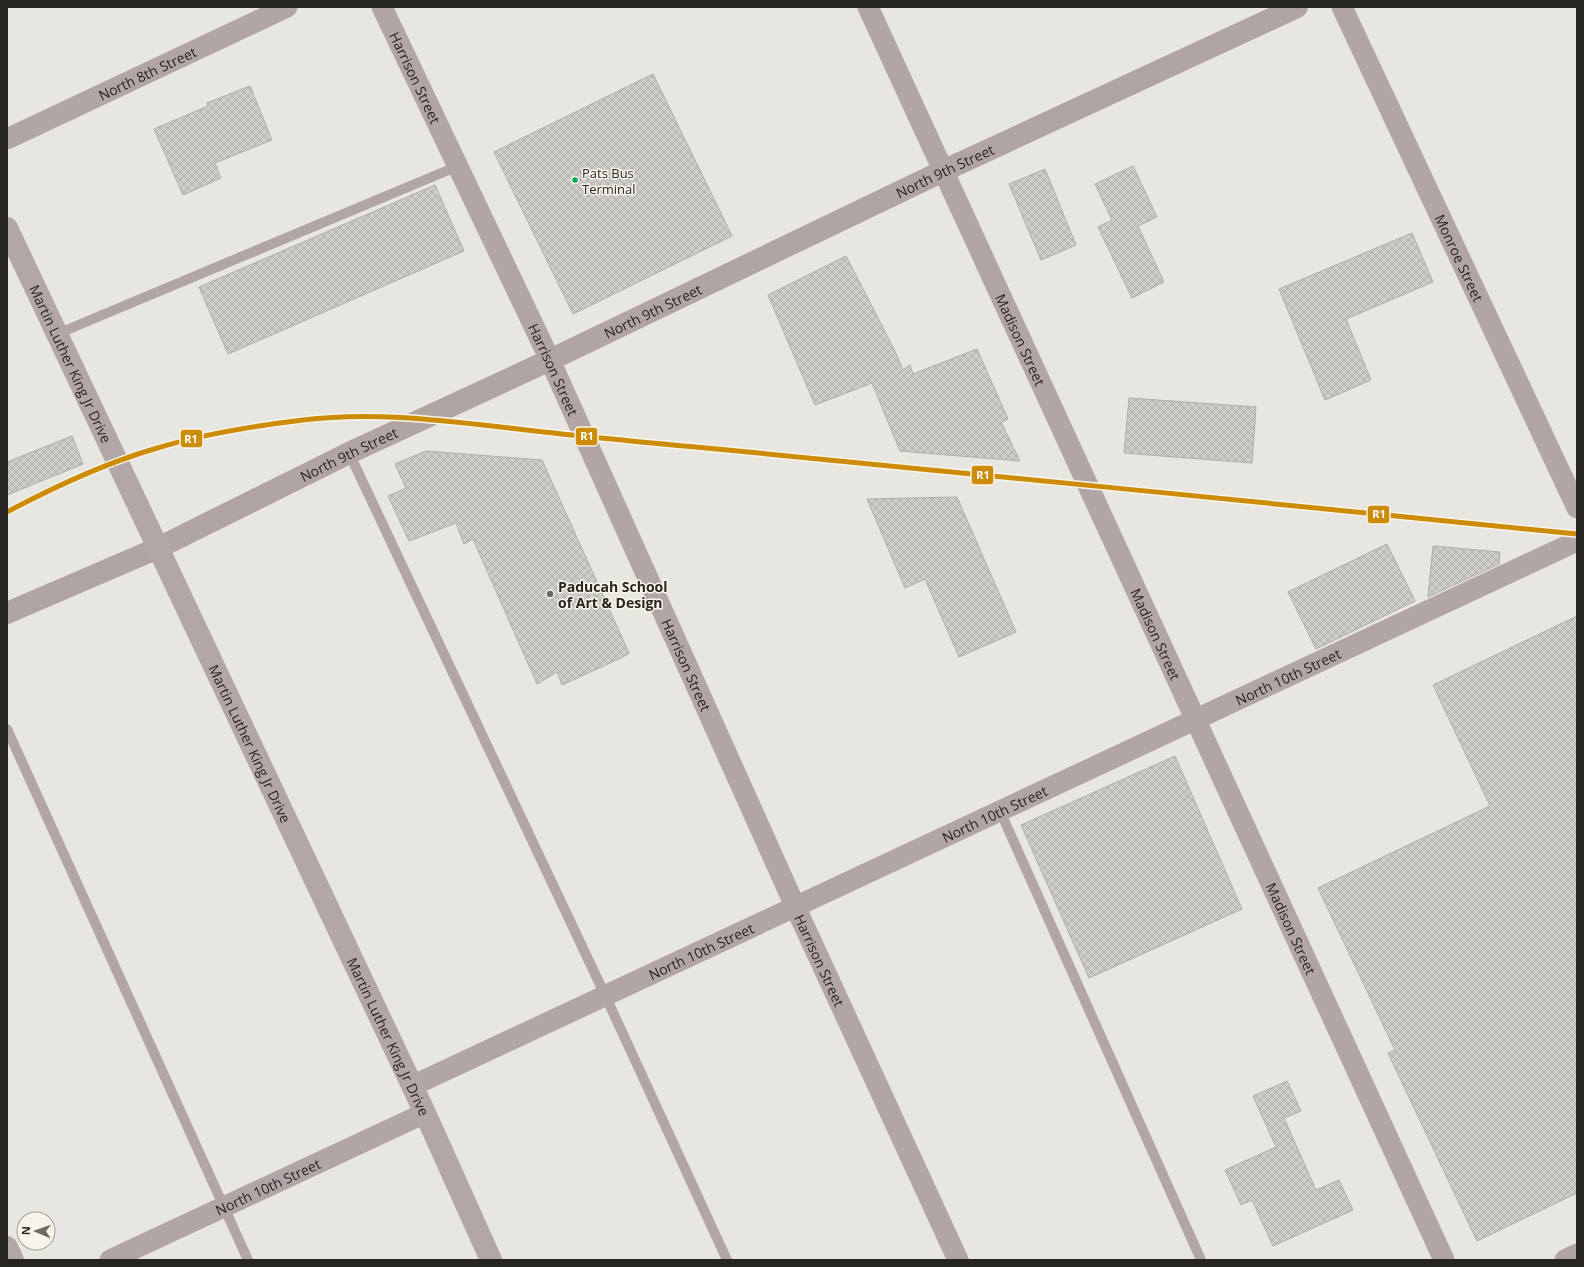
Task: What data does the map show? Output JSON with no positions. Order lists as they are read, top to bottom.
{
  "streets": {
    "main road": ["Martin Luther King Jr Drive"],
    "street": [
      "North 8th Street",
      "Harrison Street",
      "North 9th Street",
      "Monroe Street",
      "Madison Street",
      "North 10th Street"
    ]
  },
  "crossings": [
    ["Harrison Street", "North 9th Street"],
    ["Harrison Street", "North 10th Street"],
    ["North 9th Street", "Madison Street"],
    ["North 9th Street", "Martin Luther King Jr Drive"],
    ["Madison Street", "North 10th Street"],
    ["Martin Luther King Jr Drive", "North 10th Street"]
  ],
  "places": ["Pats Bus Terminal", "Paducah School of Art & Design"],
  "lines": ["transit line R1"],
  "north": "left"
}
